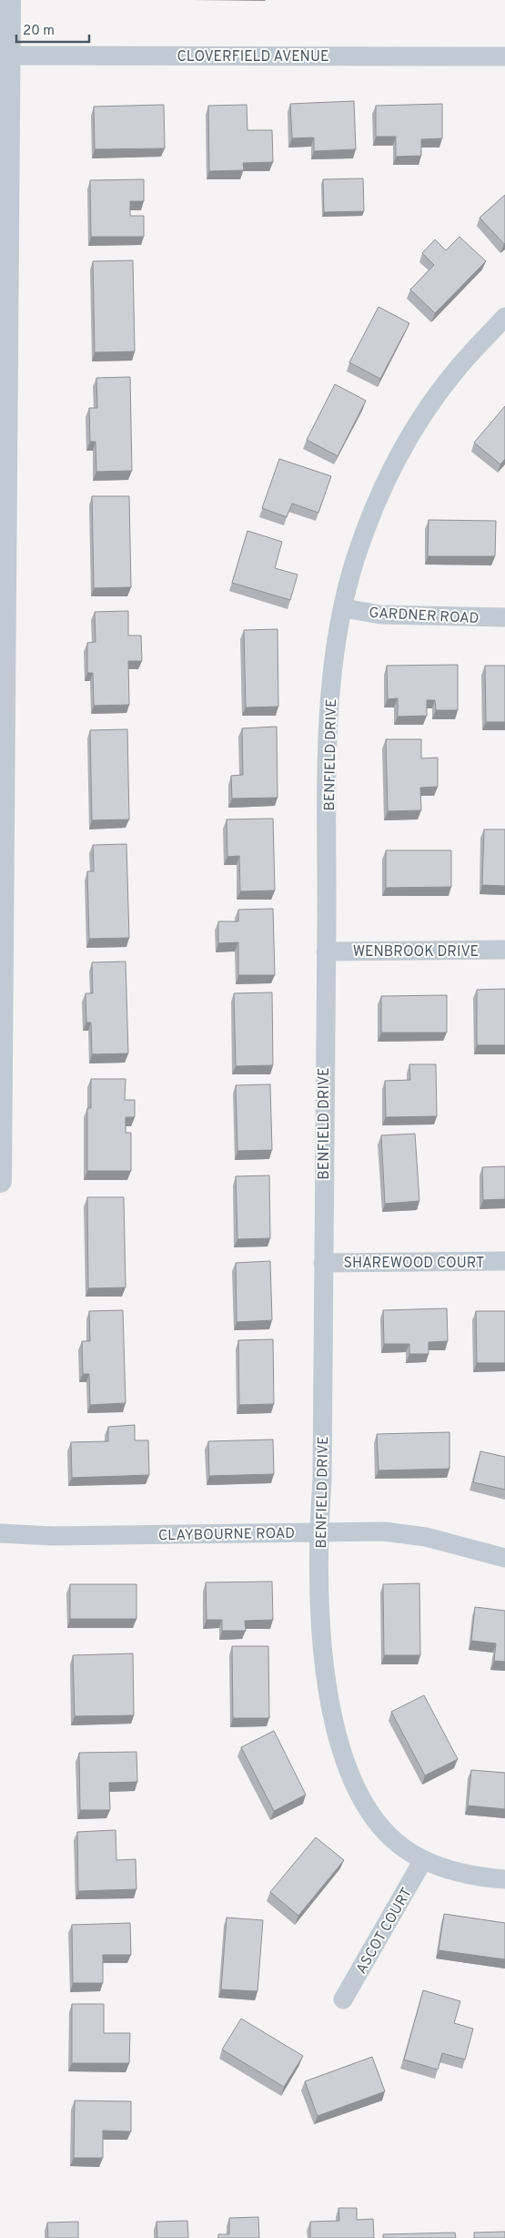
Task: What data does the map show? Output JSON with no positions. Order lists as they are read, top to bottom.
{
  "streets": {
    "street": [
      "CLOVERFIELD AVENUE",
      "GARDNER ROAD",
      "BENFIELD DRIVE",
      "WENBROOK DRIVE",
      "SHAREWOOD COURT",
      "CLAYBOURNE ROAD",
      "ASCOT COURT"
    ]
  },
  "crossings": [
    ["GARDNER ROAD", "BENFIELD DRIVE"],
    ["BENFIELD DRIVE", "WENBROOK DRIVE"],
    ["BENFIELD DRIVE", "SHAREWOOD COURT"],
    ["BENFIELD DRIVE", "CLAYBOURNE ROAD"],
    ["BENFIELD DRIVE", "ASCOT COURT"]
  ],
  "scale_bar": "20 m"
}
